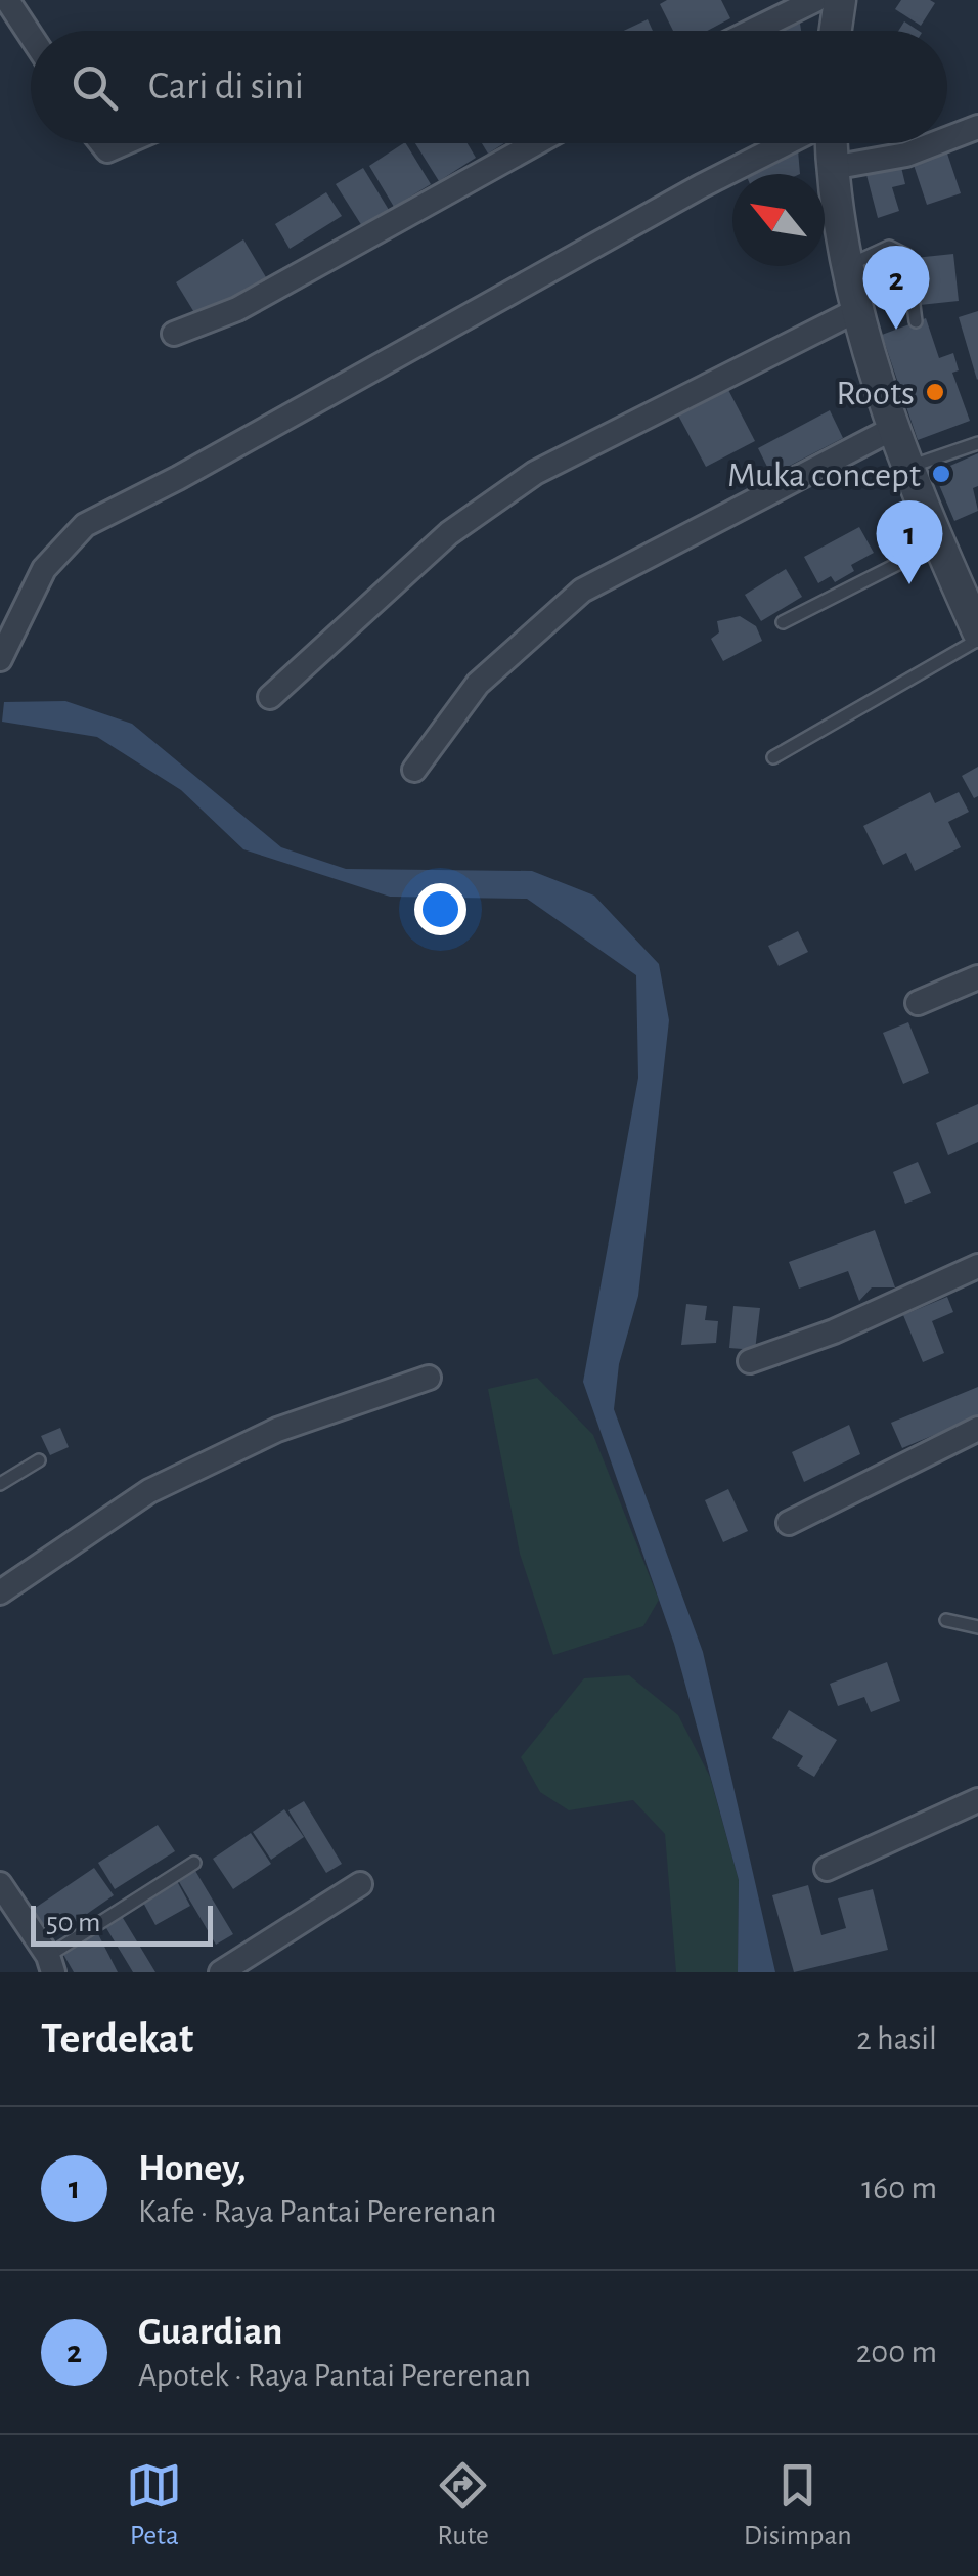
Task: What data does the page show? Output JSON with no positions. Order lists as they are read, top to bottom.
{
  "places": ["Roots", "Muka concept"],
  "scale_bar": "50 m",
  "north": "top left",
  "page": {
    "search": "Cari di sini",
    "pins": ["2", "1"],
    "scale": "50 m",
    "heading": ["Terdekat", "2 hasil"],
    "list": [
      {
        "mark": "1",
        "name": "Honey,",
        "note": "Kafe · Raya Pantai Pererenan",
        "value": "160 m"
      },
      {
        "mark": "2",
        "name": "Guardian",
        "note": "Apotek · Raya Pantai Pererenan",
        "value": "200 m"
      }
    ],
    "nav": ["Peta", "Rute", "Disimpan"]
  }
}
